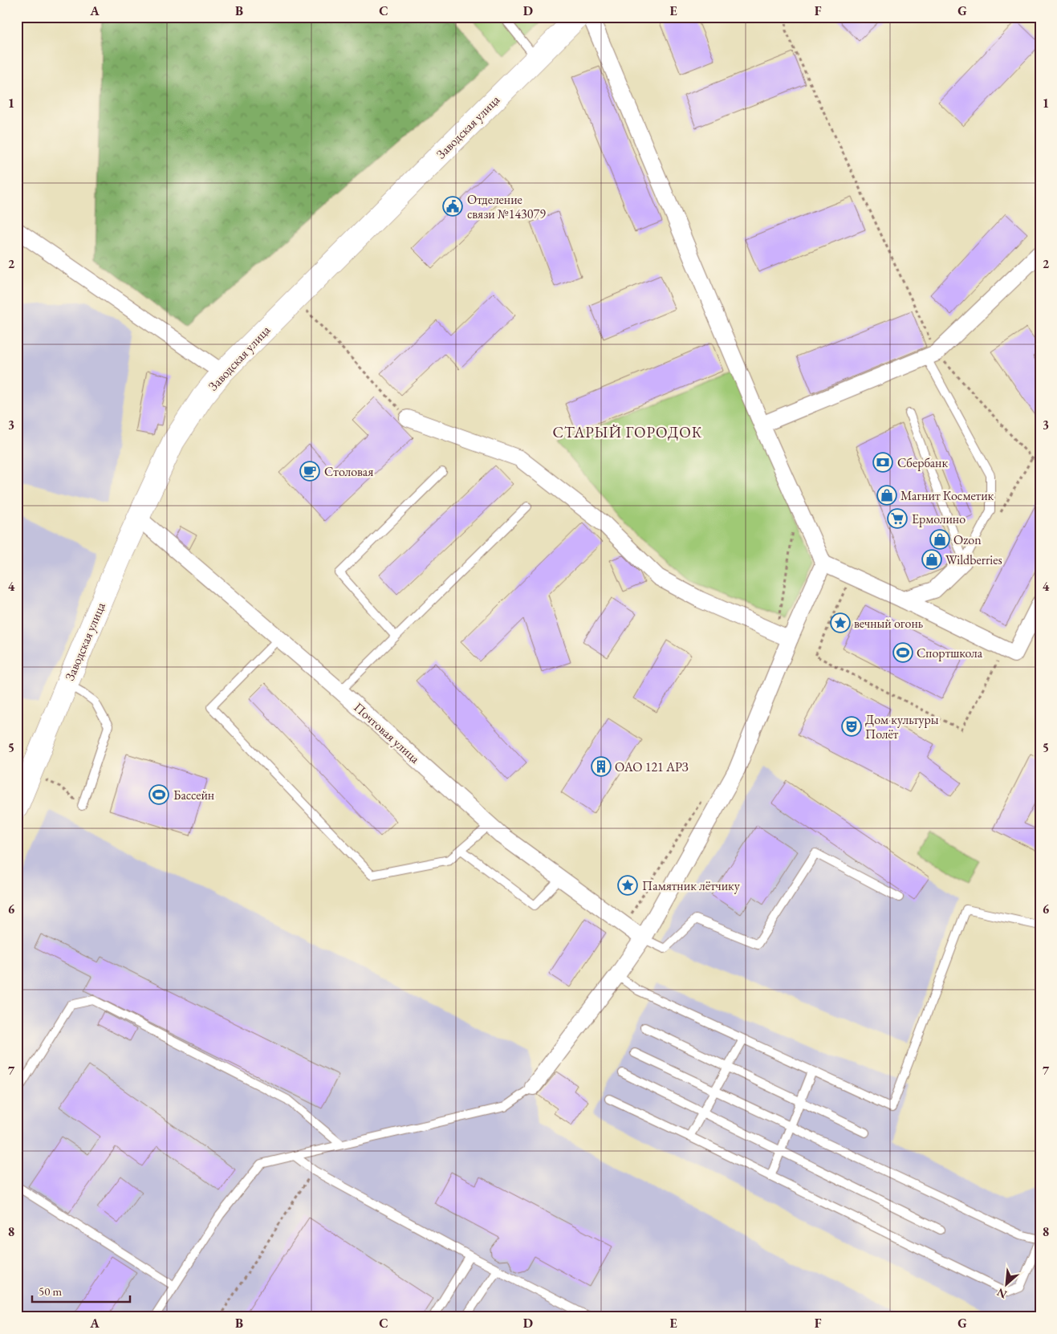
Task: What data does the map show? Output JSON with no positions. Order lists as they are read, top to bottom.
{
  "streets": {
    "main road": ["Заводская улица"],
    "street": ["Почтовая улица"]
  },
  "crossings": [
    ["Заводская улица", "Почтовая улица"]
  ],
  "districts": ["СТАРЫЙ ГОРОДОК"],
  "places": {
    "public building": ["Отделение связи №143079"],
    "bank": ["Сбербанк"],
    "cafe": ["Столовая"],
    "shop": ["Магнит Косметик", "Ozon", "Wildberries"],
    "supermarket": ["Ермолино"],
    "place": ["вечный огонь", "Памятник лётчику"],
    "sports": ["Спортшкола", "Бассейн"],
    "theatre": ["Дом культуры Полёт"],
    "building": ["OAO 121 АРЗ"]
  },
  "scale_bar": "50 m",
  "north": "bottom left",
  "grid": {
    "columns": [
      "A",
      "B",
      "C",
      "D",
      "E",
      "F",
      "G"
    ],
    "rows": [
      "1",
      "2",
      "3",
      "4",
      "5",
      "6",
      "7",
      "8"
    ]
  }
}
